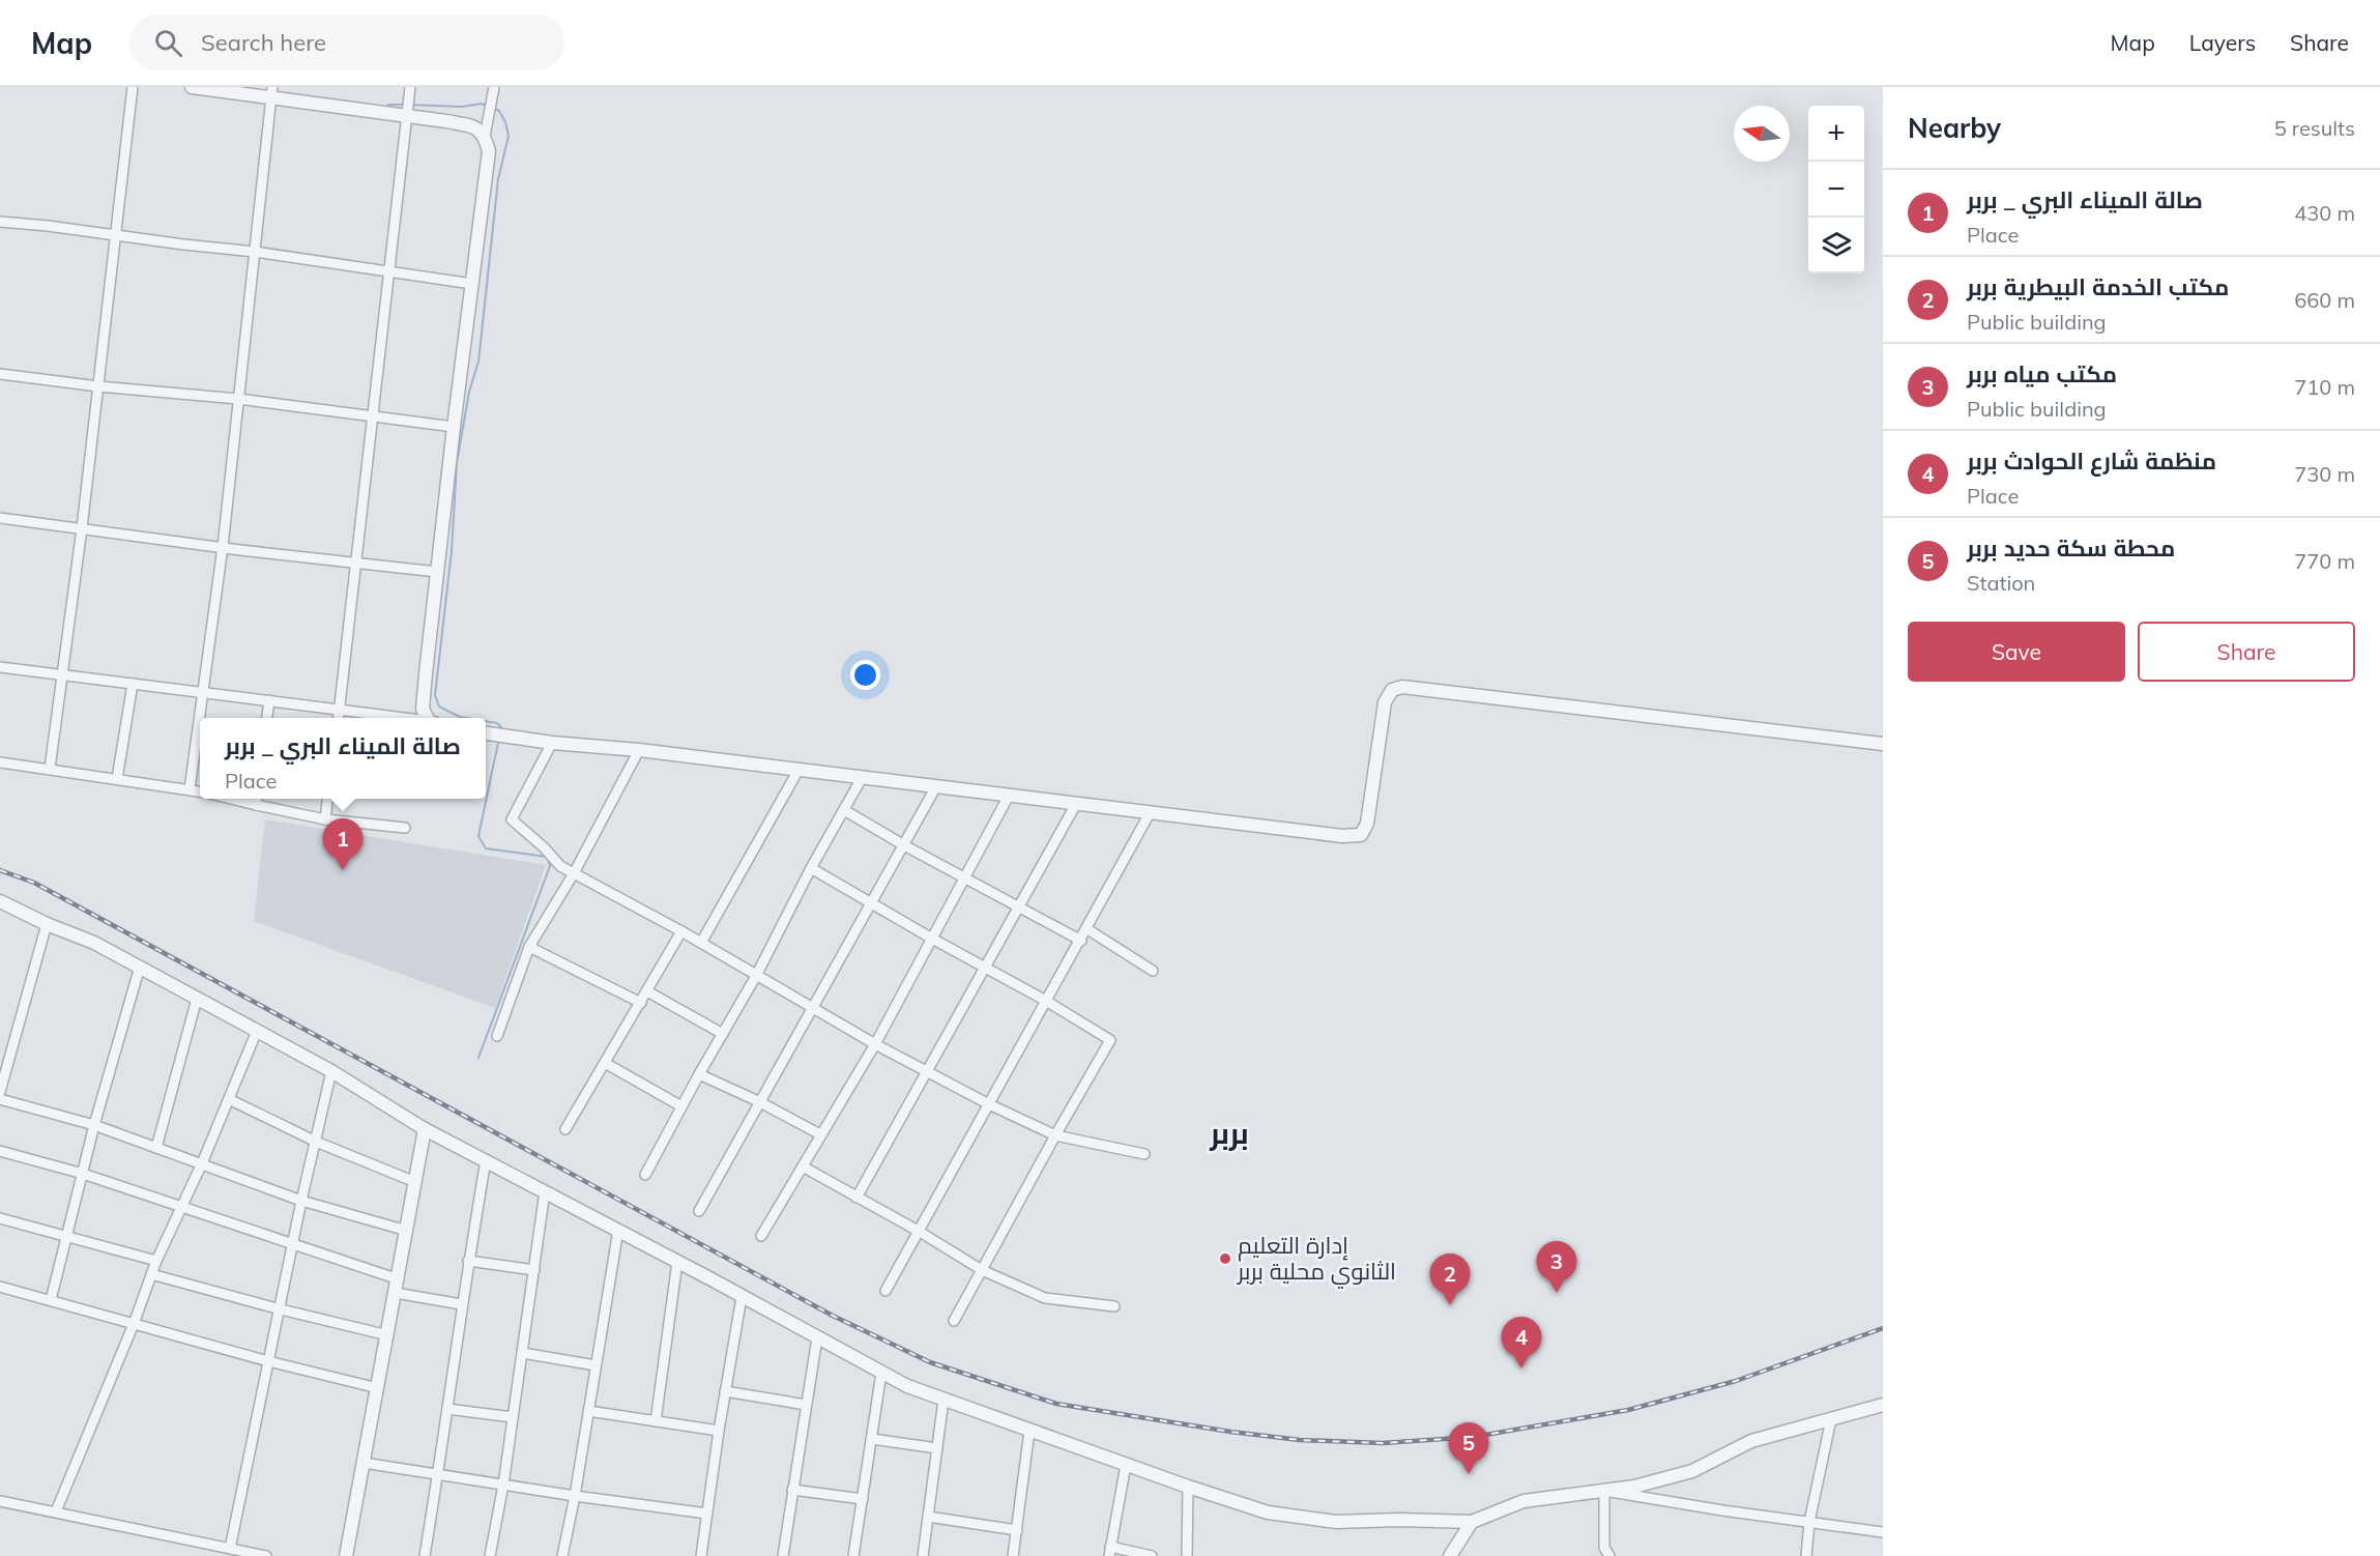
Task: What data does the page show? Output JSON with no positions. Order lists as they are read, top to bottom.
{
  "districts": ["بربر"],
  "places": ["إدارة التعليم الثانوي محلية بربر"],
  "north": "left",
  "page": {
    "header": "Map",
    "search": "Search here",
    "nav": ["Map", "Layers", "Share"],
    "heading": ["Nearby", "5 results"],
    "map_buttons": ["+", "−"],
    "list": [
      {
        "mark": "1",
        "name": "صالة الميناء البري _ بربر",
        "note": "Place",
        "value": "430 m"
      },
      {
        "mark": "2",
        "name": "مكتب الخدمة البيطرية بربر",
        "note": "Public building",
        "value": "660 m"
      },
      {
        "mark": "3",
        "name": "مكتب مياه بربر",
        "note": "Public building",
        "value": "710 m"
      },
      {
        "mark": "4",
        "name": "منظمة شارع الحوادث بربر",
        "note": "Place",
        "value": "730 m"
      },
      {
        "mark": "5",
        "name": "محطة سكة حديد بربر",
        "note": "Station",
        "value": "770 m"
      }
    ],
    "buttons": ["Save", "Share"],
    "popup": ["صالة الميناء البري _ بربر", "Place"],
    "pins": [
      "1",
      "3",
      "2",
      "4",
      "5"
    ]
  }
}
